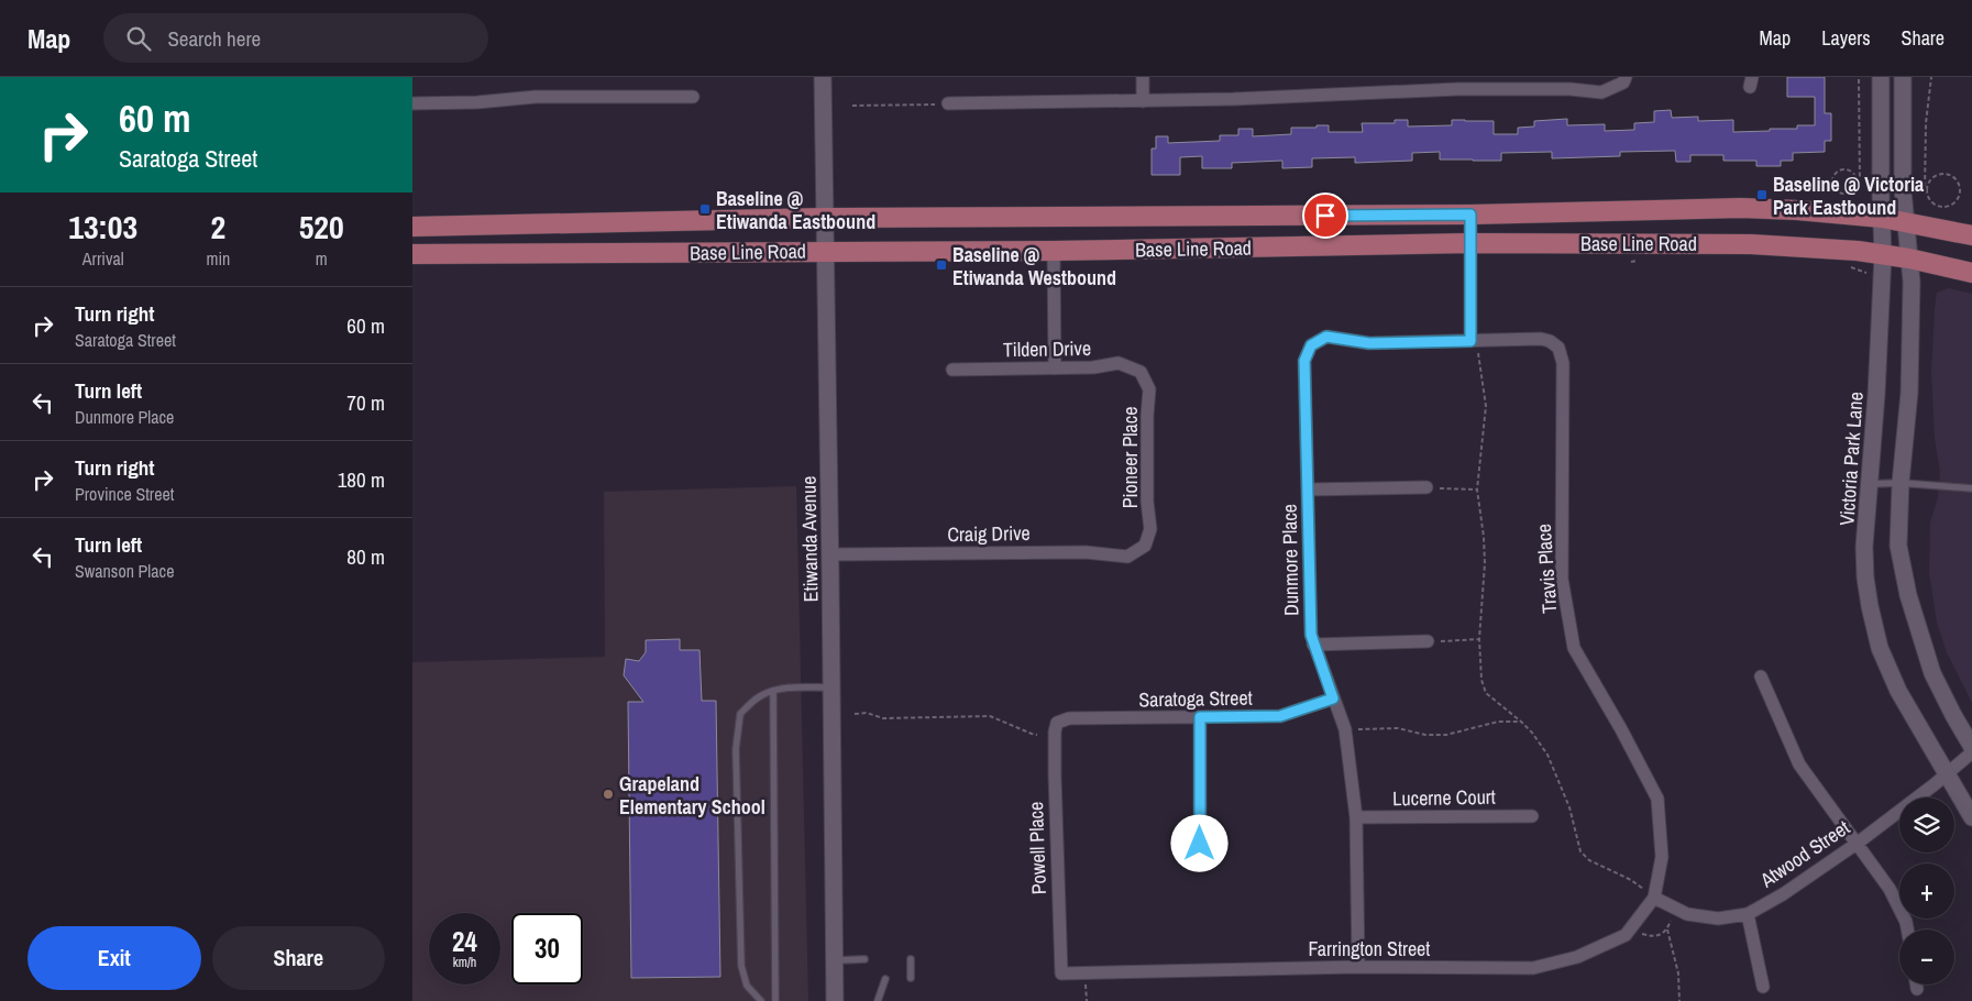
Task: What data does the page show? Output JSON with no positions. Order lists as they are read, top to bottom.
{
  "streets": {
    "main road": ["Base Line Road"],
    "street": [
      "Tilden Drive",
      "Pioneer Place",
      "Victoria Park Lane",
      "Craig Drive",
      "Etiwanda Avenue",
      "Dunmore Place",
      "Travis Place",
      "Saratoga Street",
      "Lucerne Court",
      "Powell Place",
      "Atwood Street",
      "Farrington Street"
    ]
  },
  "crossings": [
    ["Base Line Road", "Victoria Park Lane"],
    ["Base Line Road", "Etiwanda Avenue"],
    ["Tilden Drive", "Pioneer Place"],
    ["Pioneer Place", "Craig Drive"],
    ["Victoria Park Lane", "Atwood Street"],
    ["Craig Drive", "Etiwanda Avenue"],
    ["Dunmore Place", "Travis Place"],
    ["Dunmore Place", "Saratoga Street"],
    ["Dunmore Place", "Lucerne Court"],
    ["Dunmore Place", "Farrington Street"],
    ["Travis Place", "Atwood Street"],
    ["Travis Place", "Farrington Street"],
    ["Saratoga Street", "Powell Place"],
    ["Powell Place", "Farrington Street"],
    ["Atwood Street", "Farrington Street"]
  ],
  "places": {
    "transit": ["Baseline @ Victoria Park Eastbound", "Baseline @ Etiwanda Eastbound", "Baseline @ Etiwanda Westbound"],
    "other": ["Grapeland Elementary School"]
  },
  "page": {
    "header": "Map",
    "search": "Search here",
    "nav": ["Map", "Layers", "Share"],
    "turn": ["60 m", "Saratoga Street"],
    "eta": [
      "13:03",
      "Arrival",
      "2",
      "min",
      "520",
      "m"
    ],
    "list": [
      {
        "name": "Turn right",
        "note": "Saratoga Street",
        "value": "60 m"
      },
      {
        "name": "Turn left",
        "note": "Dunmore Place",
        "value": "70 m"
      },
      {
        "name": "Turn right",
        "note": "Province Street",
        "value": "180 m"
      },
      {
        "name": "Turn left",
        "note": "Swanson Place",
        "value": "80 m"
      }
    ],
    "map_buttons": ["+", "−"],
    "speed": "24 km/h",
    "limit": "30",
    "buttons": ["Exit", "Share"]
  }
}
